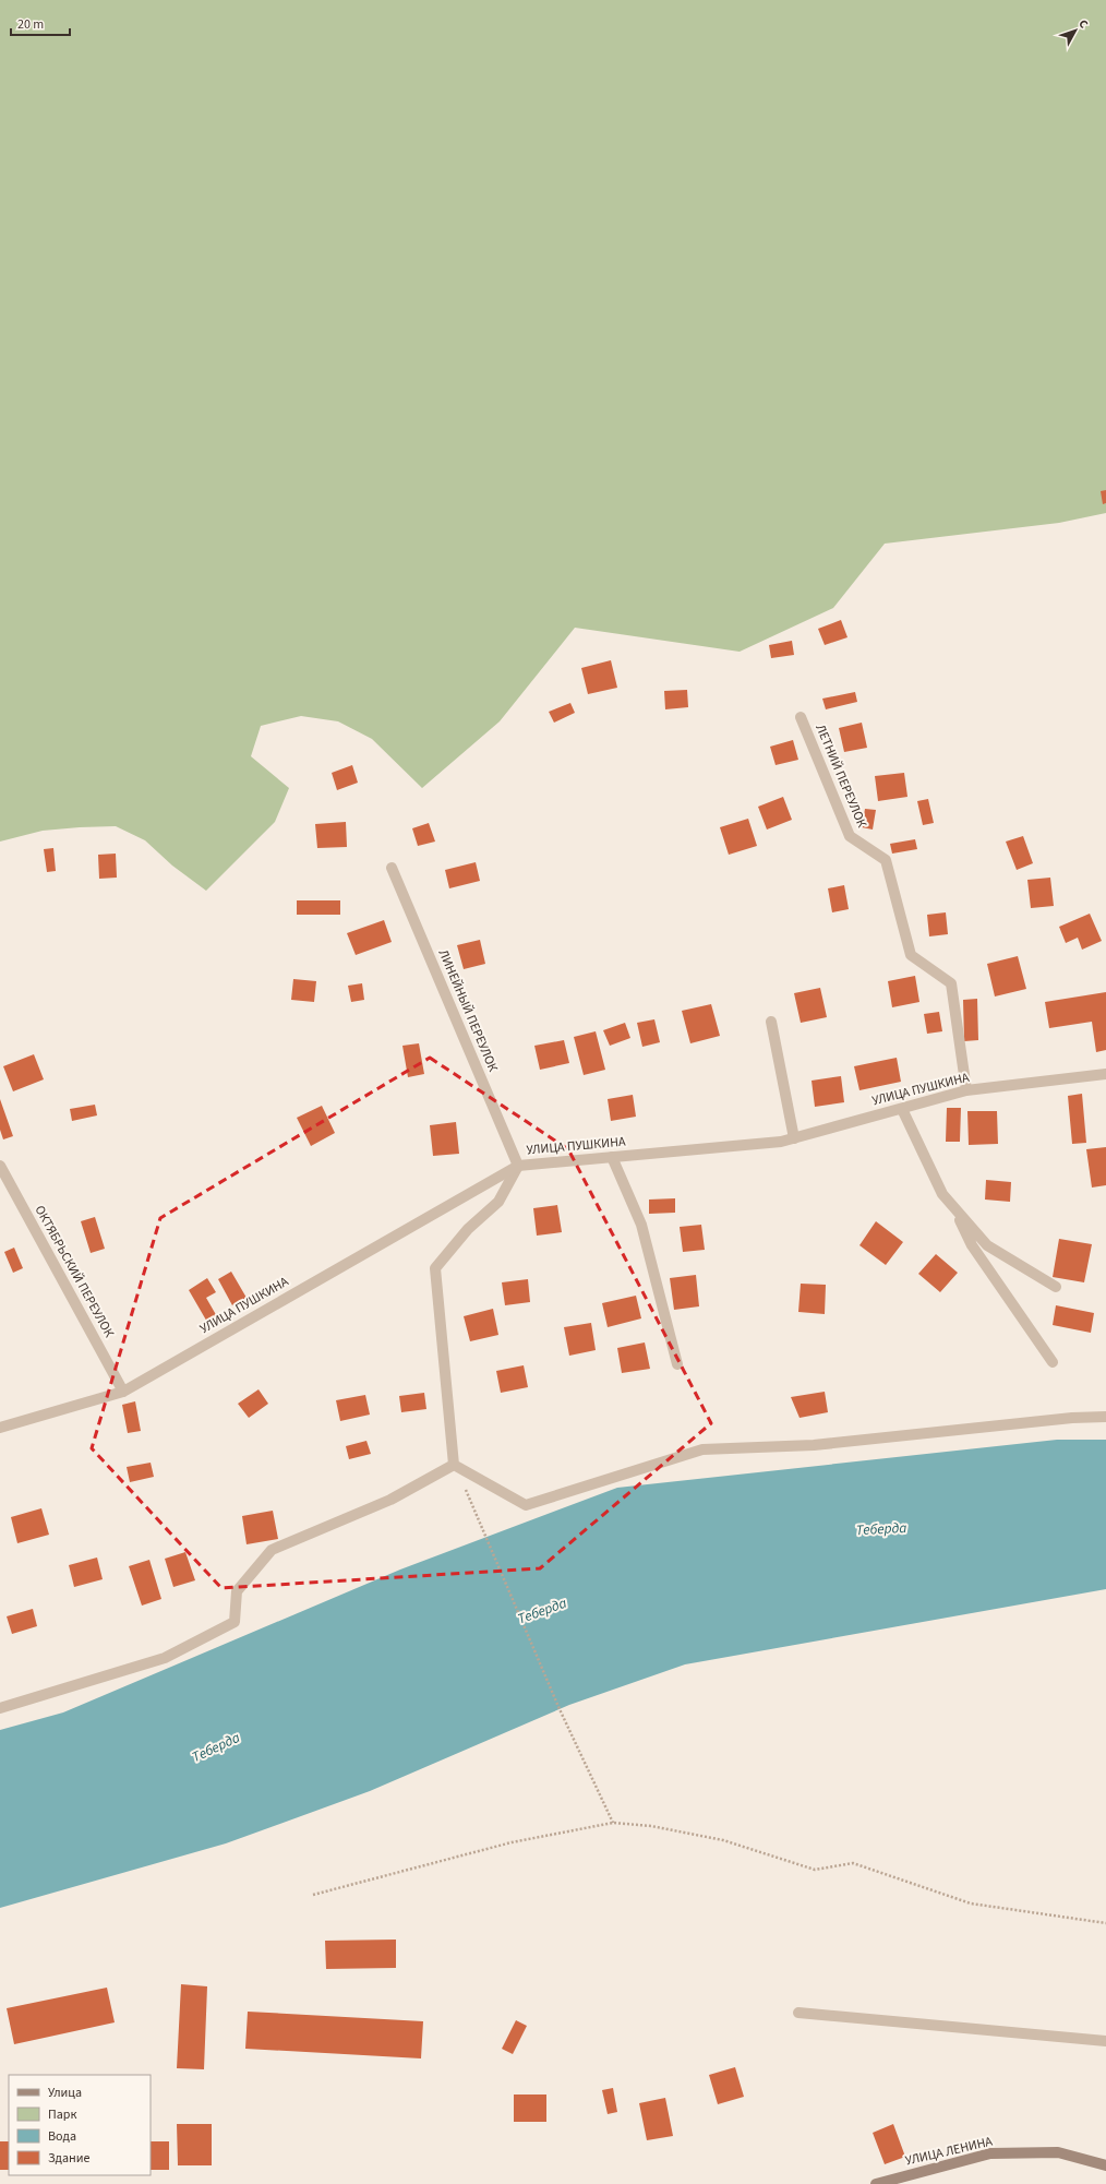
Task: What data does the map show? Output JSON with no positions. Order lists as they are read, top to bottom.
{
  "streets": {
    "main road": ["УЛИЦА ЛЕНИНА"],
    "street": [
      "ЛЕТНИЙ ПЕРЕУЛОК",
      "ЛИНЕЙНЫЙ ПЕРЕУЛОК",
      "УЛИЦА ПУШКИНА",
      "ОКТЯБРЬСКИЙ ПЕРЕУЛОК"
    ]
  },
  "crossings": [
    ["ЛЕТНИЙ ПЕРЕУЛОК", "УЛИЦА ПУШКИНА"],
    ["ЛИНЕЙНЫЙ ПЕРЕУЛОК", "УЛИЦА ПУШКИНА"],
    ["УЛИЦА ПУШКИНА", "ОКТЯБРЬСКИЙ ПЕРЕУЛОК"]
  ],
  "water": ["Теберда"],
  "legend": [
    "Улица",
    "Парк",
    "Вода",
    "Здание"
  ],
  "scale_bar": "20 m",
  "north": "top right"
}
